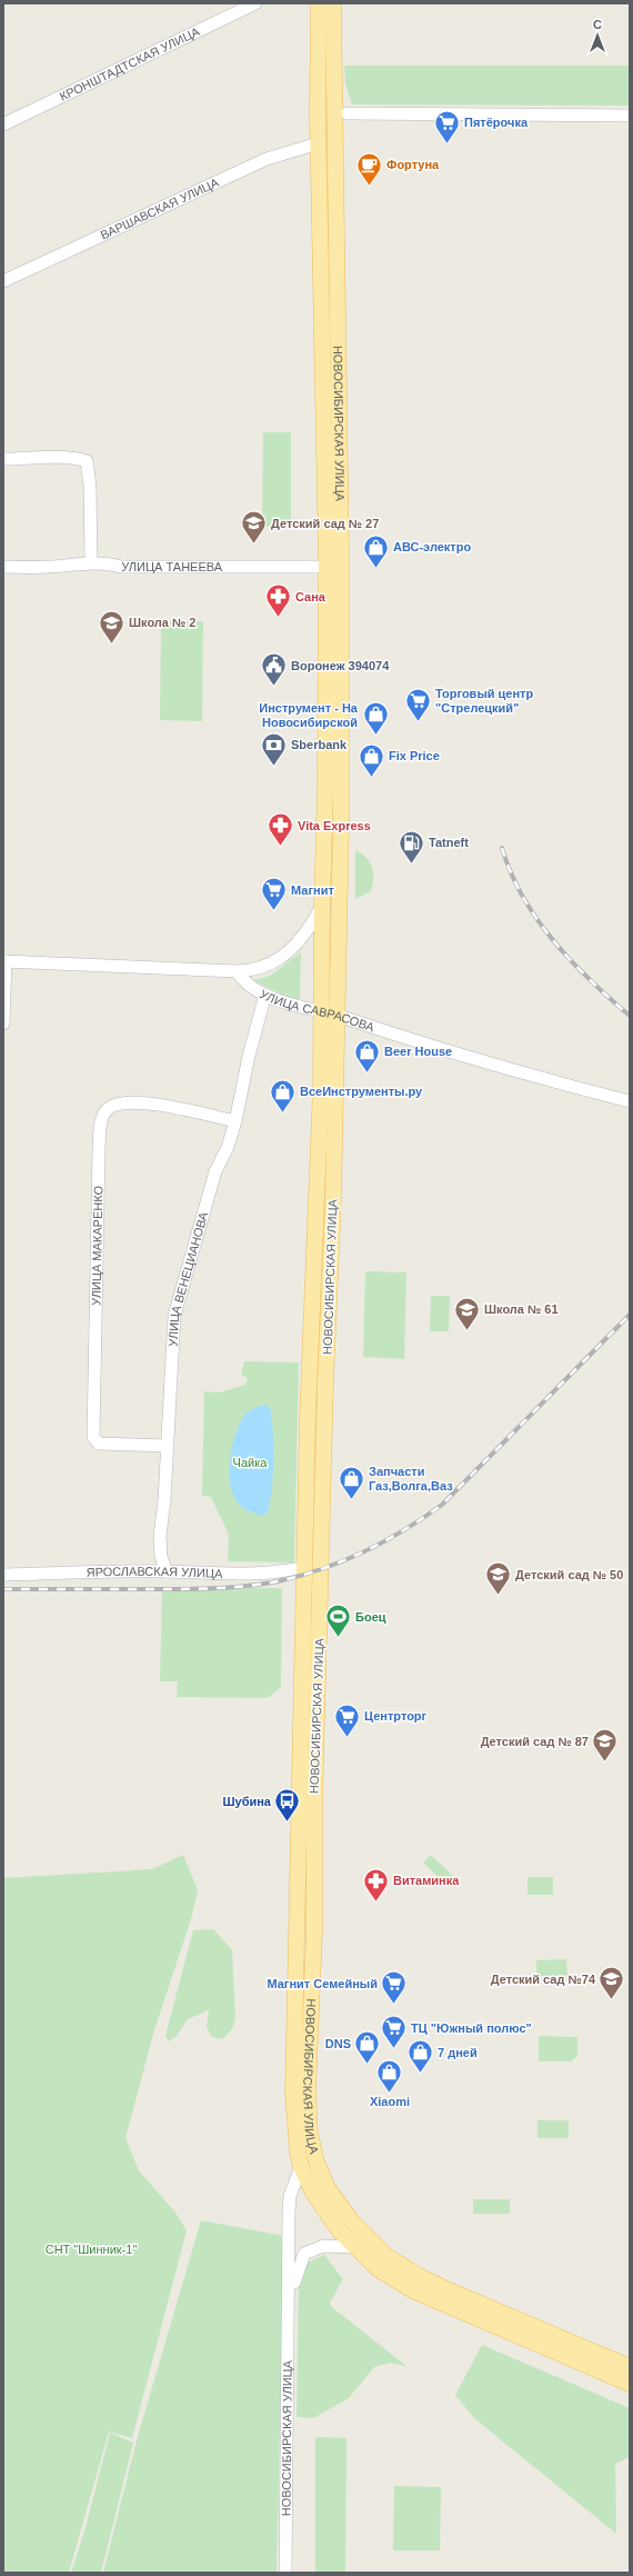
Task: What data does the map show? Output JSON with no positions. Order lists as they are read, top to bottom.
{
  "streets": {
    "main road": ["НОВОСИБИРСКАЯ УЛИЦА"],
    "street": [
      "КРОНШТАДТСКАЯ УЛИЦА",
      "ВАРШАВСКАЯ УЛИЦА",
      "УЛИЦА ТАНЕЕВА",
      "УЛИЦА САВРАСОВА",
      "УЛИЦА МАКАРЕНКО",
      "УЛИЦА ВЕНЕЦИАНОВА",
      "ЯРОСЛАВСКАЯ УЛИЦА"
    ]
  },
  "crossings": [
    ["ВАРШАВСКАЯ УЛИЦА", "НОВОСИБИРСКАЯ УЛИЦА"],
    ["НОВОСИБИРСКАЯ УЛИЦА", "УЛИЦА ТАНЕЕВА"],
    ["НОВОСИБИРСКАЯ УЛИЦА", "УЛИЦА САВРАСОВА"],
    ["НОВОСИБИРСКАЯ УЛИЦА", "ЯРОСЛАВСКАЯ УЛИЦА"],
    ["УЛИЦА САВРАСОВА", "УЛИЦА ВЕНЕЦИАНОВА"],
    ["УЛИЦА МАКАРЕНКО", "УЛИЦА ВЕНЕЦИАНОВА"],
    ["УЛИЦА ВЕНЕЦИАНОВА", "ЯРОСЛАВСКАЯ УЛИЦА"]
  ],
  "parks": ["Чайка", "СНТ \"Шинник-1\""],
  "places": {
    "supermarket": [
      "Пятёрочка",
      "Торговый центр \"Стрелецкий\"",
      "Магнит",
      "Центрторг",
      "Магнит Семейный",
      "ТЦ \"Южный полюс\""
    ],
    "cafe": ["Фортуна"],
    "school or university": [
      "Детский сад № 27",
      "Школа № 2",
      "Школа № 61",
      "Детский сад № 50",
      "Детский сад № 87",
      "Детский сад №74"
    ],
    "shop": [
      "АВС-электро",
      "Инструмент - На Новосибирской",
      "Fix Price",
      "Beer House",
      "ВсеИнструменты.ру",
      "Запчасти Газ,Волга,Ваз",
      "DNS",
      "7 дней",
      "Xiaomi"
    ],
    "pharmacy": ["Сана", "Vita Express", "Витаминка"],
    "public building": ["Воронеж 394074"],
    "bank": ["Sberbank"],
    "fuel station": ["Tatneft"],
    "sports": ["Боец"],
    "bus stop": ["Шубина"]
  },
  "north": "top"
}
